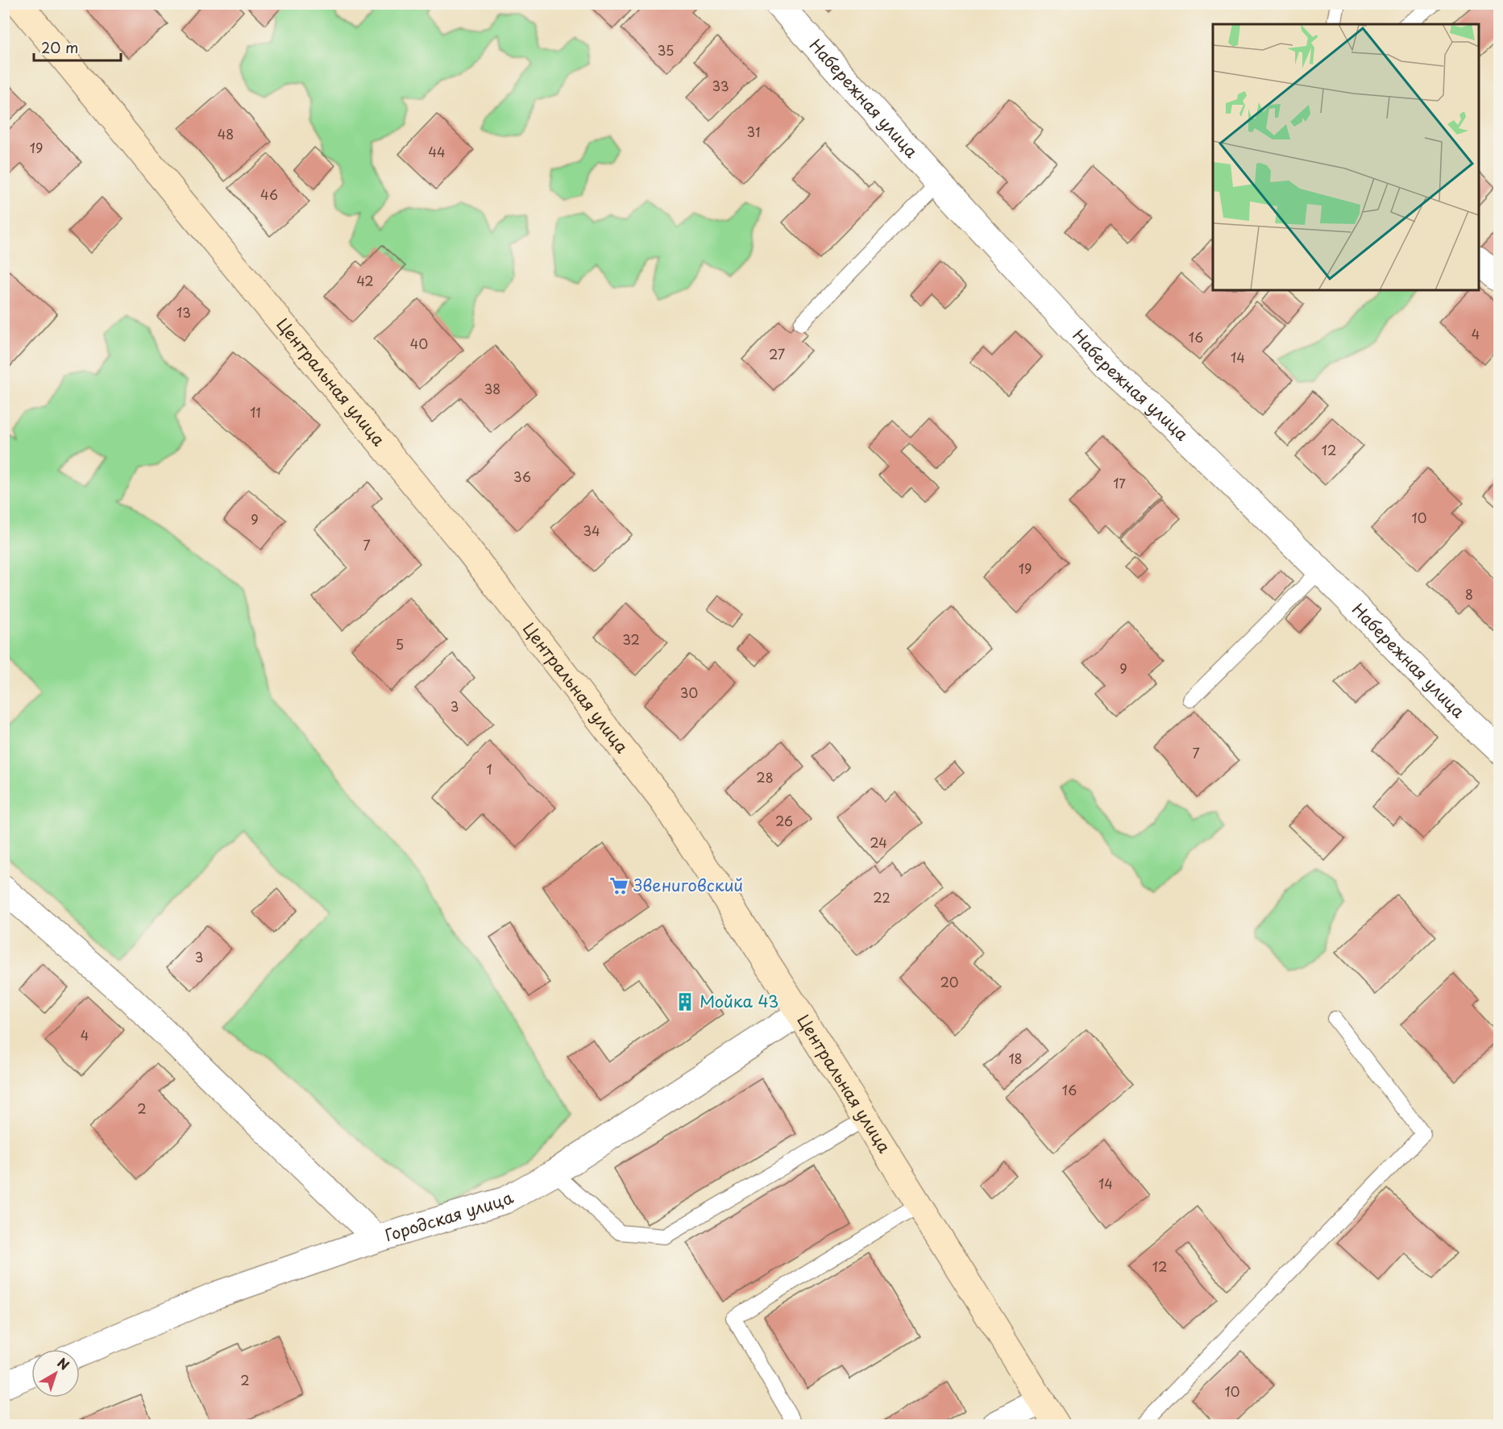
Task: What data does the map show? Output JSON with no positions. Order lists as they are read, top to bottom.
{
  "streets": {
    "street": ["Набережная улица", "Центральная улица", "Городская улица"]
  },
  "crossings": [
    ["Центральная улица", "Городская улица"]
  ],
  "places": {
    "supermarket": ["Звениговский"],
    "building": ["Мойка 43"]
  },
  "house_numbers": [
    "35",
    "33",
    "31",
    "48",
    "19",
    "44",
    "46",
    "42",
    "13",
    "4",
    "16",
    "40",
    "27",
    "14",
    "38",
    "11",
    "12",
    "36",
    "17",
    "10",
    "9",
    "34",
    "7",
    "19",
    "8",
    "32",
    "5",
    "9",
    "30",
    "3",
    "7",
    "1",
    "28",
    "26",
    "24",
    "22",
    "3",
    "20",
    "4",
    "18",
    "16",
    "2",
    "14",
    "12",
    "2",
    "10"
  ],
  "scale_bar": "20 m",
  "north": "top right"
}
